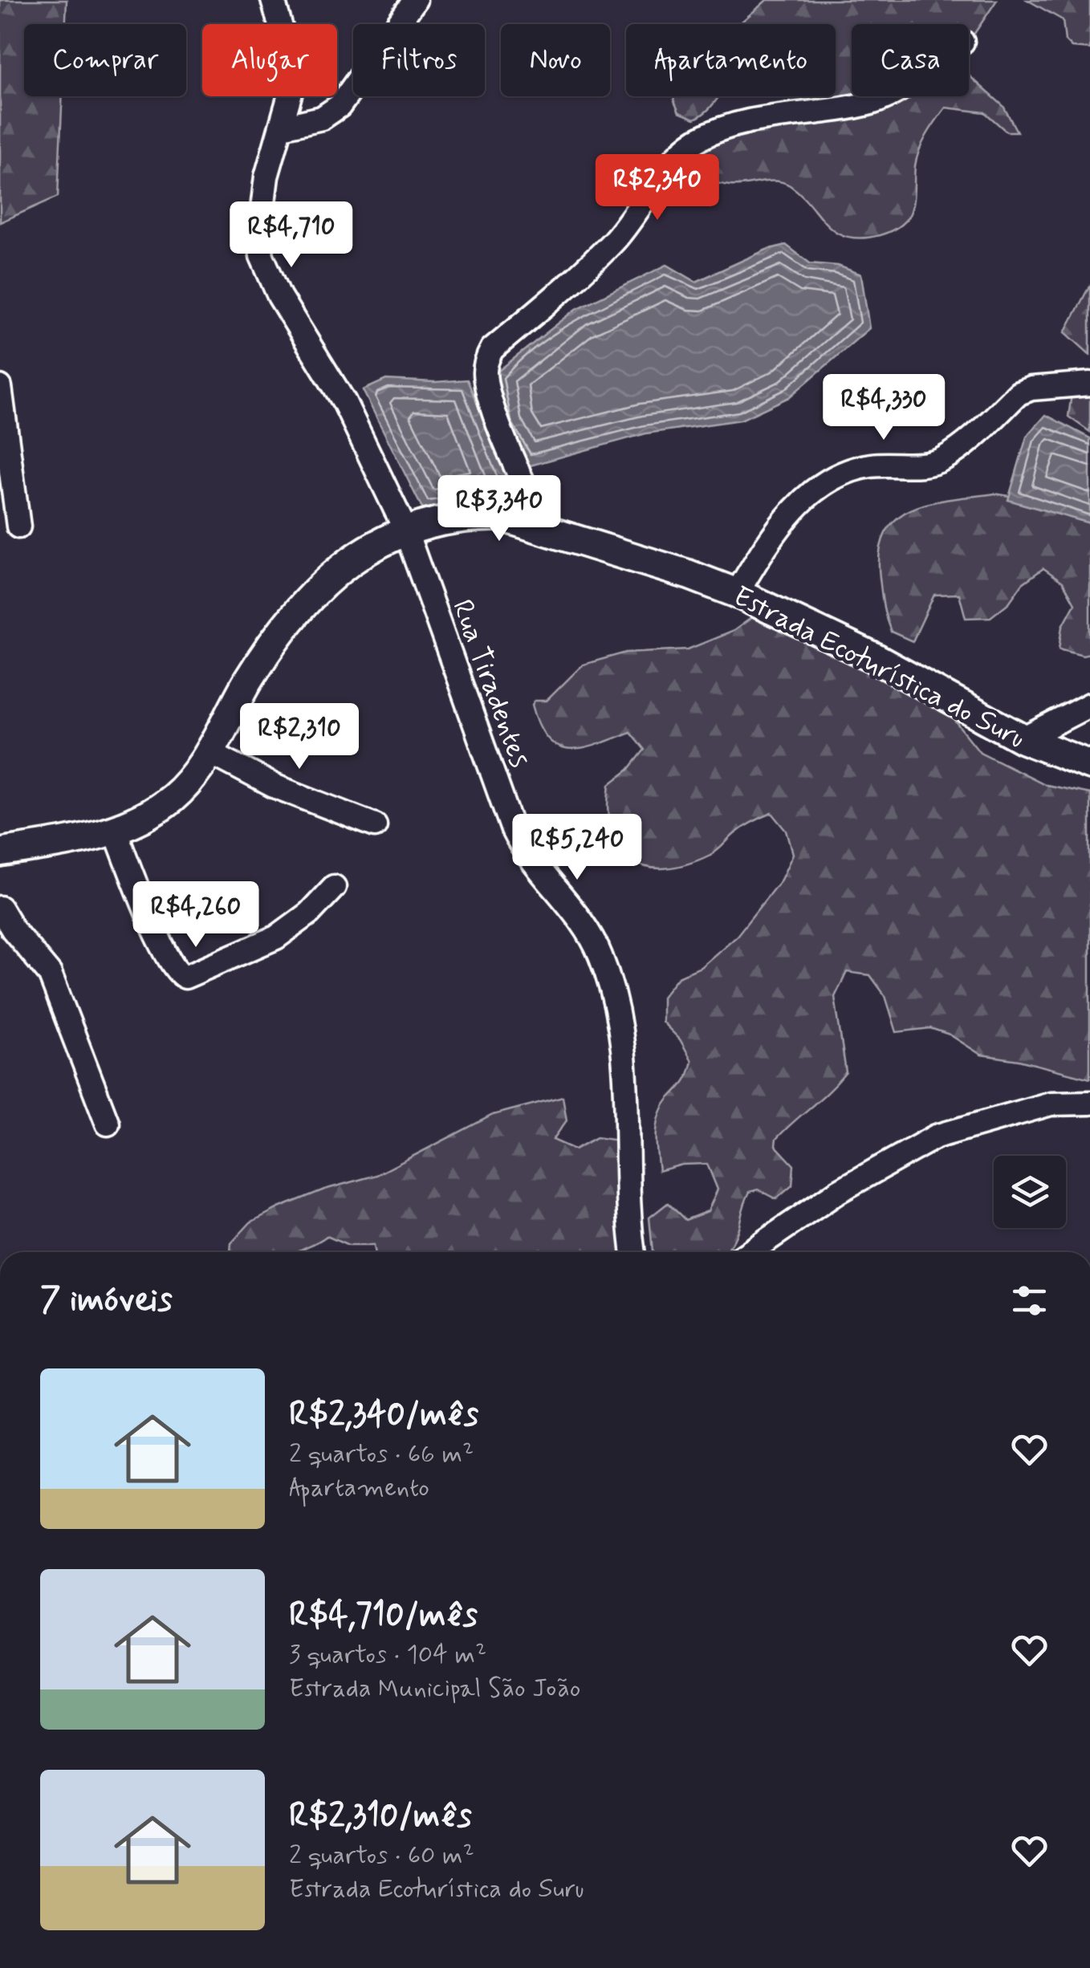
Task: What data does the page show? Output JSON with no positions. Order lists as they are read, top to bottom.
{
  "streets": {
    "main road": ["Estrada Ecoturística do Suru"],
    "street": ["Rua Tiradentes"]
  },
  "crossings": [
    ["Estrada Ecoturística do Suru", "Rua Tiradentes"]
  ],
  "page": {
    "chip": [
      "Comprar",
      "Alugar",
      "Filtros",
      "Novo",
      "Apartamento",
      "Casa"
    ],
    "price": [
      "R$2,340",
      "R$4,710",
      "R$4,330",
      "R$3,340",
      "R$2,310",
      "R$5,240",
      "R$4,260"
    ],
    "heading": "7 imóveis",
    "list": [
      {
        "name": "R$2,340/mês",
        "note": "2 quartos · 66 m² · Apartamento"
      },
      {
        "name": "R$4,710/mês",
        "note": "3 quartos · 104 m² · Estrada Municipal São João"
      },
      {
        "name": "R$2,310/mês",
        "note": "2 quartos · 60 m² · Estrada Ecoturística do Suru"
      }
    ]
  }
}
